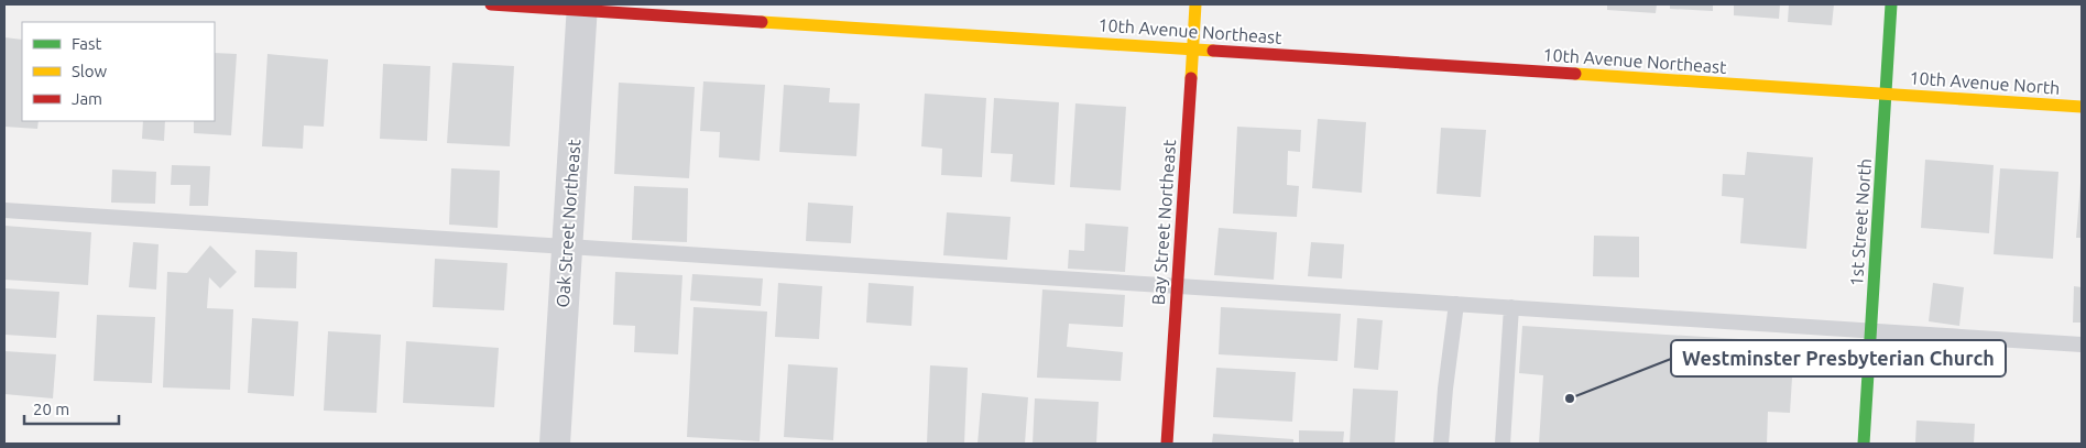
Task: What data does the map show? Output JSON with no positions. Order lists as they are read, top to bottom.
{
  "streets": {
    "street": [
      "10th Avenue Northeast",
      "10th Avenue North",
      "Bay Street Northeast",
      "1st Street North",
      "Oak Street Northeast"
    ]
  },
  "crossings": [
    ["10th Avenue Northeast", "10th Avenue North"],
    ["10th Avenue Northeast", "Bay Street Northeast"],
    ["10th Avenue Northeast", "1st Street North"],
    ["10th Avenue Northeast", "Oak Street Northeast"],
    ["10th Avenue North", "1st Street North"]
  ],
  "places": ["Westminster Presbyterian Church"],
  "legend": ["Fast", "Slow", "Jam"],
  "scale_bar": "20 m"
}
